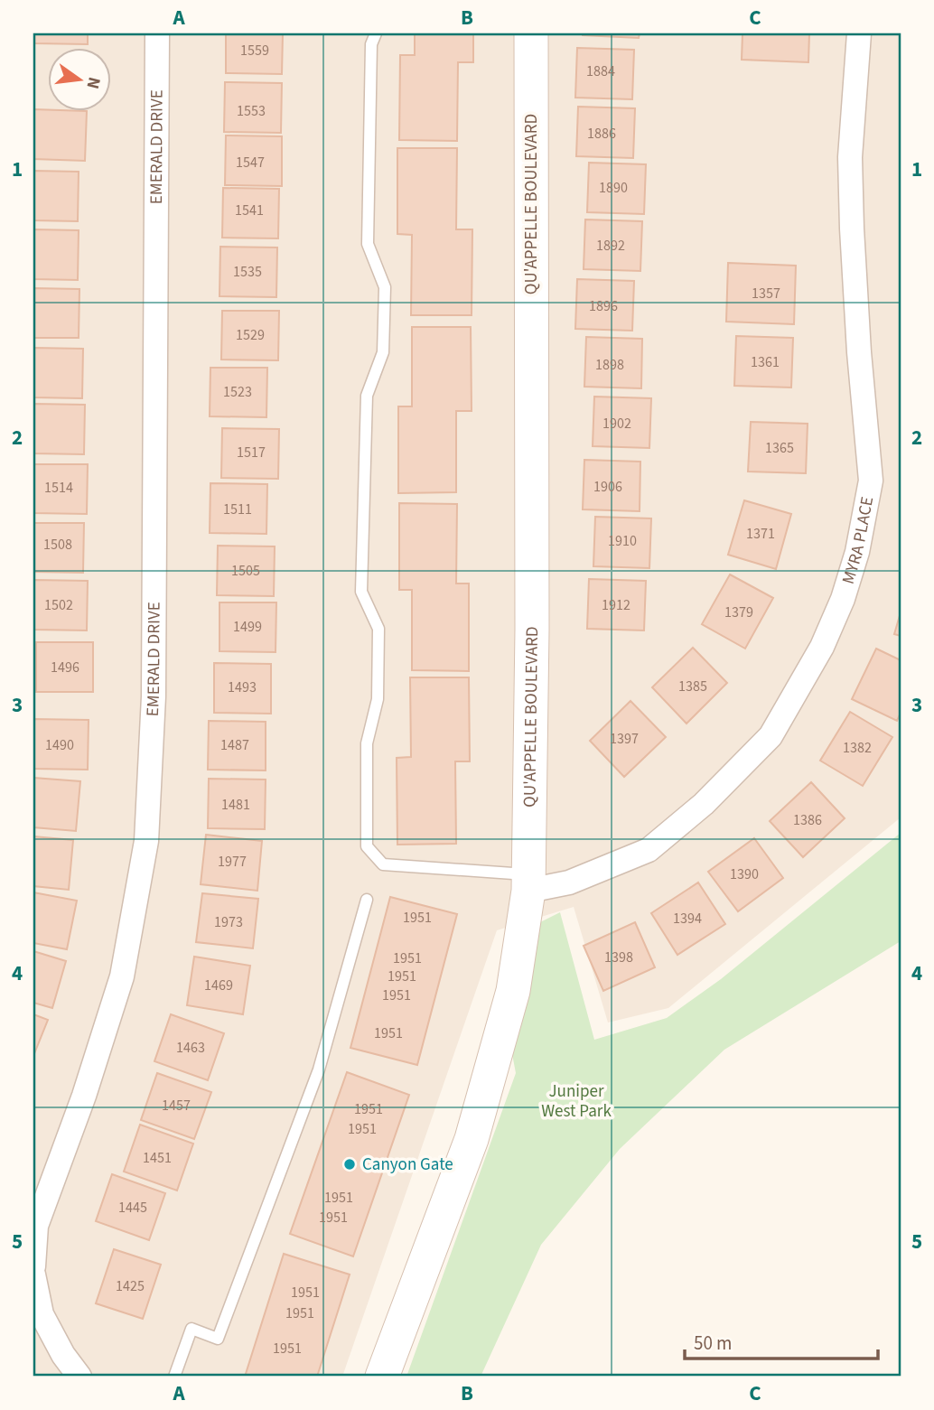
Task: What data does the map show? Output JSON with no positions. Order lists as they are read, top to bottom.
{
  "streets": {
    "street": ["EMERALD DRIVE", "QU'APPELLE BOULEVARD", "MYRA PLACE"]
  },
  "crossings": [
    ["QU'APPELLE BOULEVARD", "MYRA PLACE"]
  ],
  "parks": ["Juniper West Park"],
  "places": ["Canyon Gate"],
  "house_numbers": [
    "1559",
    "1884",
    "1553",
    "1886",
    "1547",
    "1890",
    "1541",
    "1892",
    "1535",
    "1357",
    "1896",
    "1529",
    "1361",
    "1898",
    "1523",
    "1902",
    "1365",
    "1517",
    "1906",
    "1514",
    "1511",
    "1371",
    "1910",
    "1508",
    "1505",
    "1502",
    "1912",
    "1379",
    "1499",
    "1496",
    "1385",
    "1493",
    "1397",
    "1490",
    "1487",
    "1382",
    "1481",
    "1386",
    "1977",
    "1390",
    "1951",
    "1394",
    "1973",
    "1398",
    "1951",
    "1951",
    "1469",
    "1951",
    "1951",
    "1463",
    "1457",
    "1951",
    "1951",
    "1451",
    "1951",
    "1445",
    "1951",
    "1425",
    "1951",
    "1951",
    "1951"
  ],
  "scale_bar": "50 m",
  "north": "right",
  "grid": {
    "columns": ["A", "B", "C"],
    "rows": [
      "1",
      "2",
      "3",
      "4",
      "5"
    ]
  }
}
